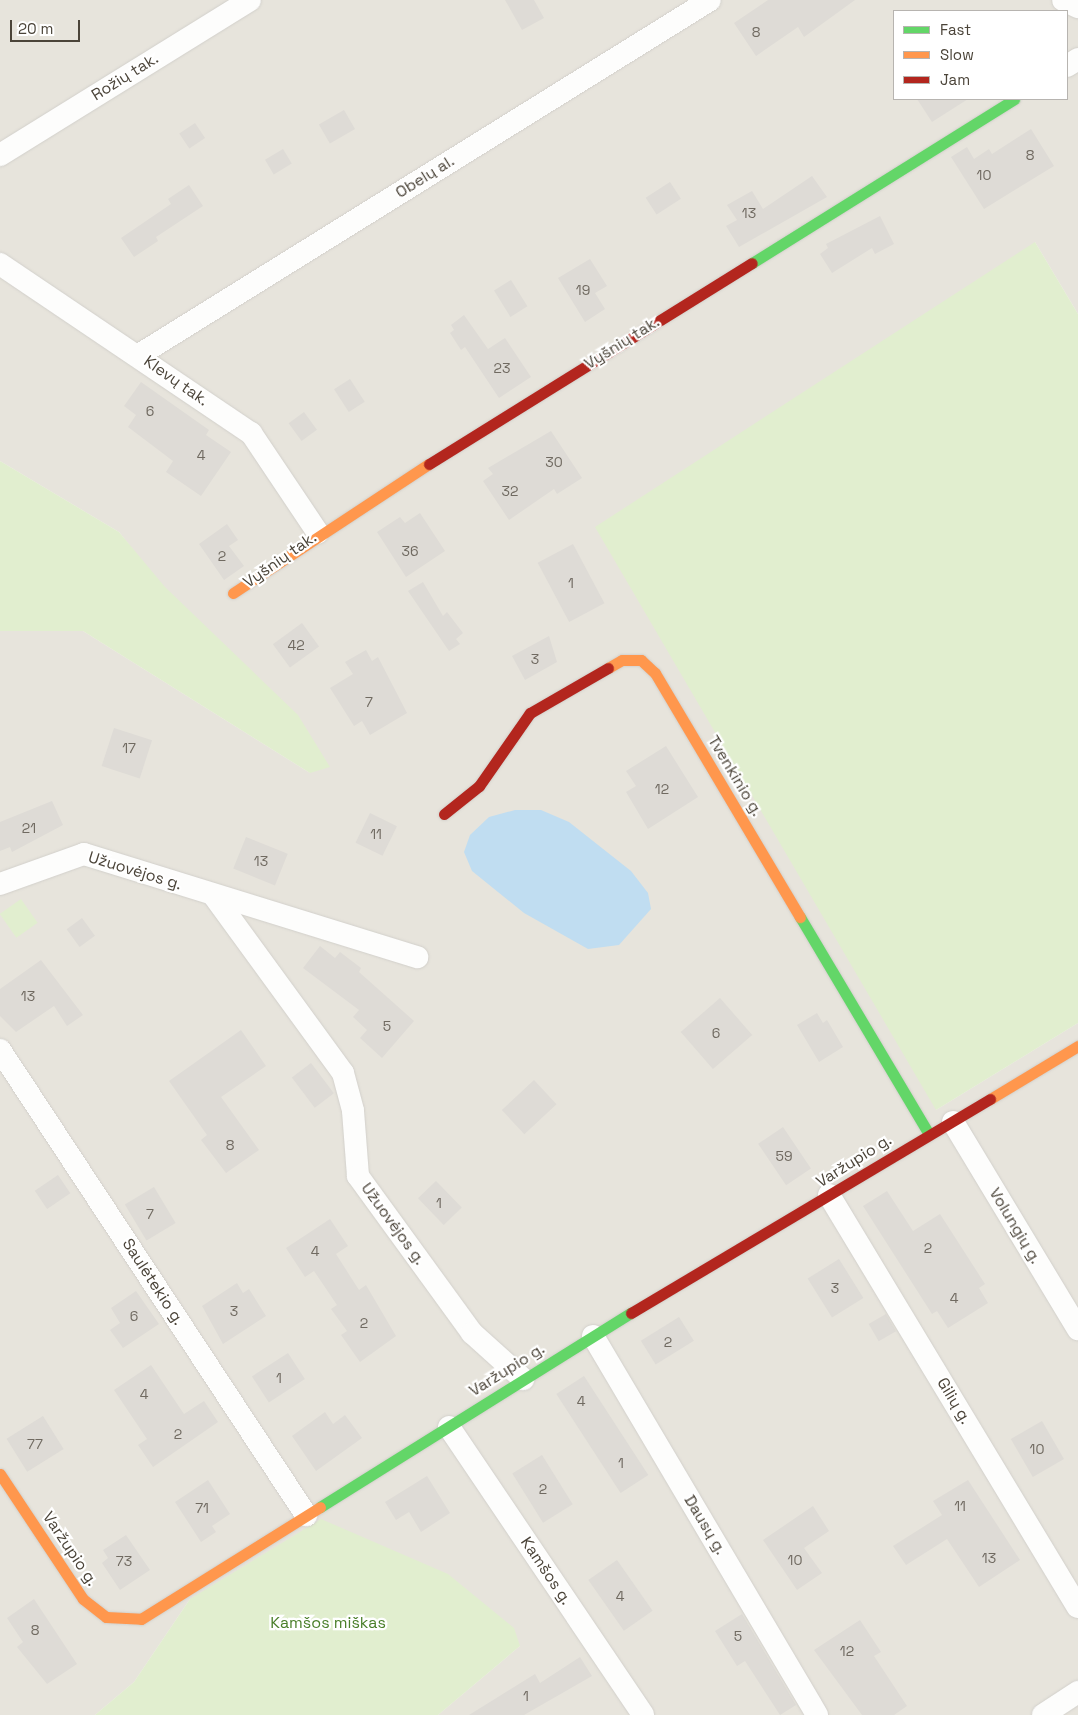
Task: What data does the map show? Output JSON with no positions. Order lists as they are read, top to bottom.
{
  "streets": {
    "street": [
      "Rožių tak.",
      "Obelų al.",
      "Vyšnių tak.",
      "Klevų tak.",
      "Tvenkinio g.",
      "Užuovėjos g.",
      "Varžupio g.",
      "Volungių g.",
      "Saulėtekio g.",
      "Gilių g.",
      "Dausų g.",
      "Kamšos g."
    ]
  },
  "crossings": [
    ["Obelų al.", "Klevų tak."],
    ["Vyšnių tak.", "Klevų tak."],
    ["Tvenkinio g.", "Varžupio g."],
    ["Užuovėjos g.", "Varžupio g."],
    ["Varžupio g.", "Volungių g."],
    ["Varžupio g.", "Saulėtekio g."],
    ["Varžupio g.", "Gilių g."],
    ["Varžupio g.", "Dausų g."],
    ["Varžupio g.", "Kamšos g."]
  ],
  "parks": ["Kamšos miškas"],
  "house_numbers": [
    "8",
    "8",
    "10",
    "13",
    "19",
    "23",
    "6",
    "4",
    "30",
    "32",
    "36",
    "2",
    "1",
    "42",
    "3",
    "7",
    "17",
    "12",
    "21",
    "11",
    "13",
    "13",
    "5",
    "6",
    "8",
    "59",
    "1",
    "7",
    "2",
    "4",
    "3",
    "4",
    "3",
    "6",
    "2",
    "2",
    "1",
    "4",
    "4",
    "2",
    "77",
    "10",
    "1",
    "2",
    "11",
    "71",
    "13",
    "10",
    "73",
    "4",
    "8",
    "5",
    "12",
    "1"
  ],
  "legend": ["Fast", "Slow", "Jam"],
  "scale_bar": "20 m"
}
